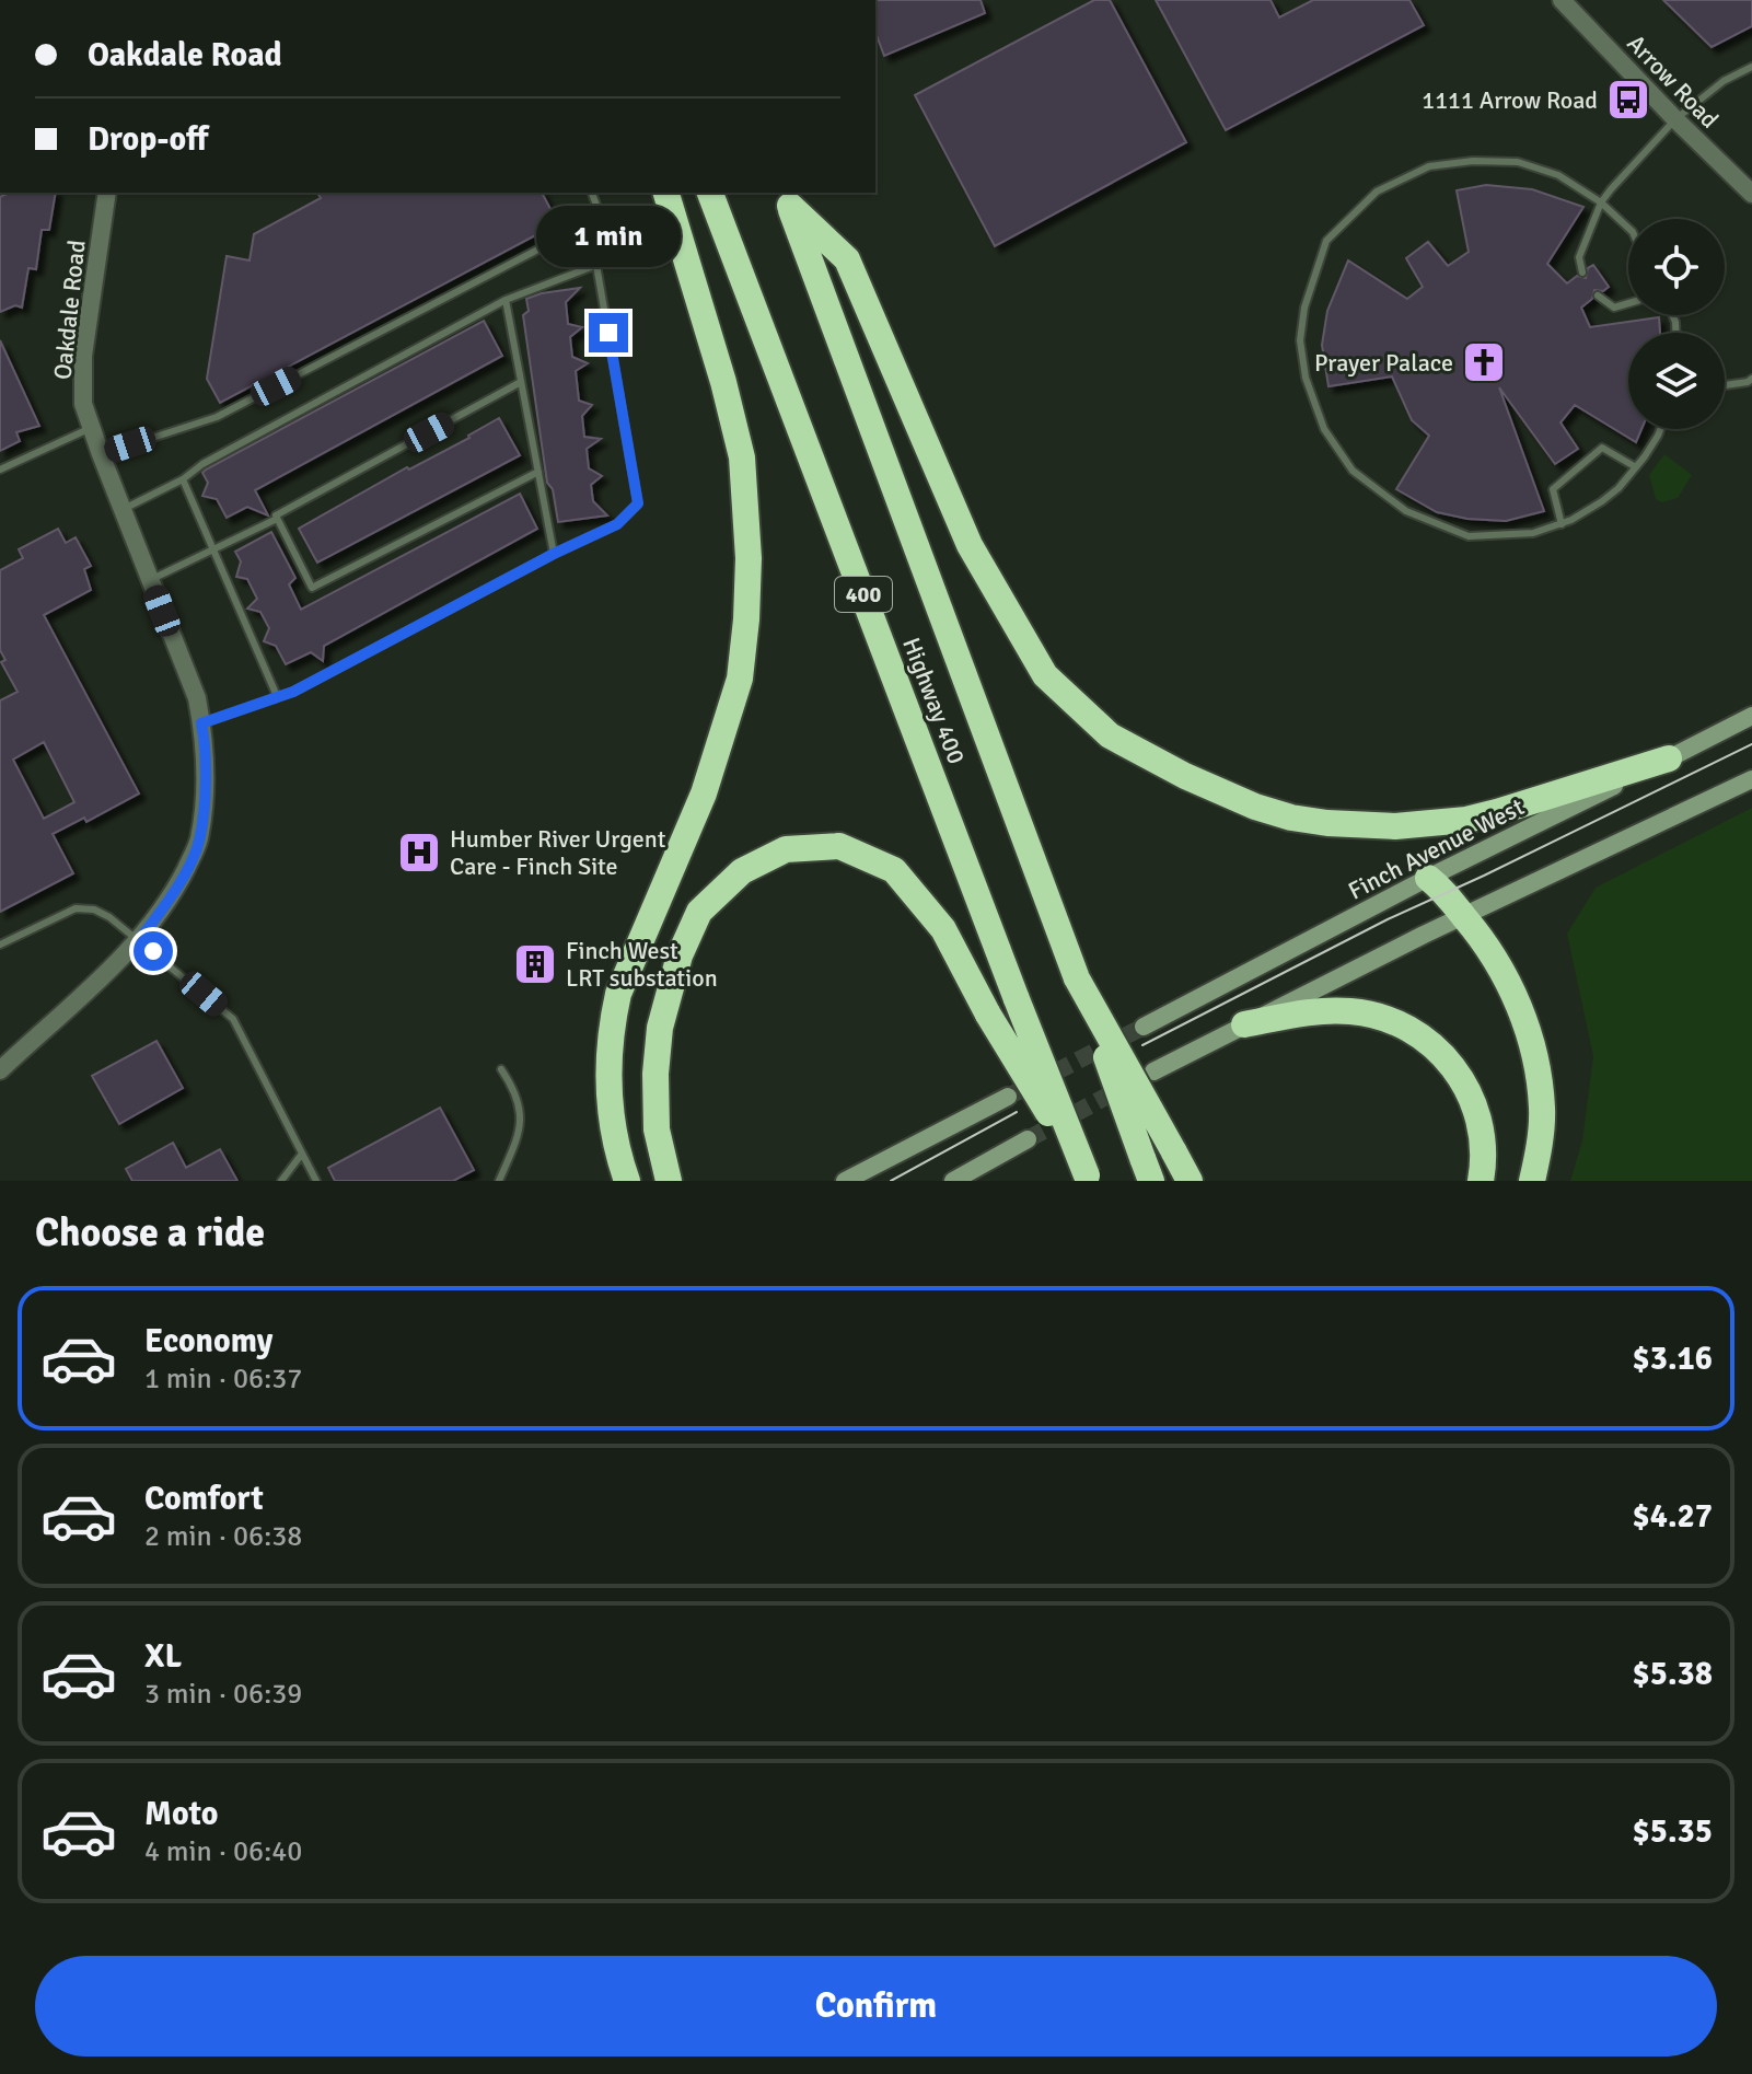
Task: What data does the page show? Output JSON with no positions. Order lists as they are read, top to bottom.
{
  "streets": {
    "highway": ["400", "Highway 400"],
    "main road": ["Finch Avenue West"],
    "street": ["Arrow Road", "Oakdale Road"]
  },
  "places": {
    "bus stop": ["1111 Arrow Road"],
    "church": ["Prayer Palace"],
    "hospital": ["Humber River Urgent Care - Finch Site"],
    "building": ["Finch West LRT substation"]
  },
  "page": {
    "banner": ["Oakdale Road", "Drop-off"],
    "bubble": "1 min",
    "heading": "Choose a ride",
    "list": [
      {
        "name": "Economy",
        "note": "1 min · 06:37",
        "value": "$3.16"
      },
      {
        "name": "Comfort",
        "note": "2 min · 06:38",
        "value": "$4.27"
      },
      {
        "name": "XL",
        "note": "3 min · 06:39",
        "value": "$5.38"
      },
      {
        "name": "Moto",
        "note": "4 min · 06:40",
        "value": "$5.35"
      }
    ],
    "buttons": "Confirm"
  }
}
